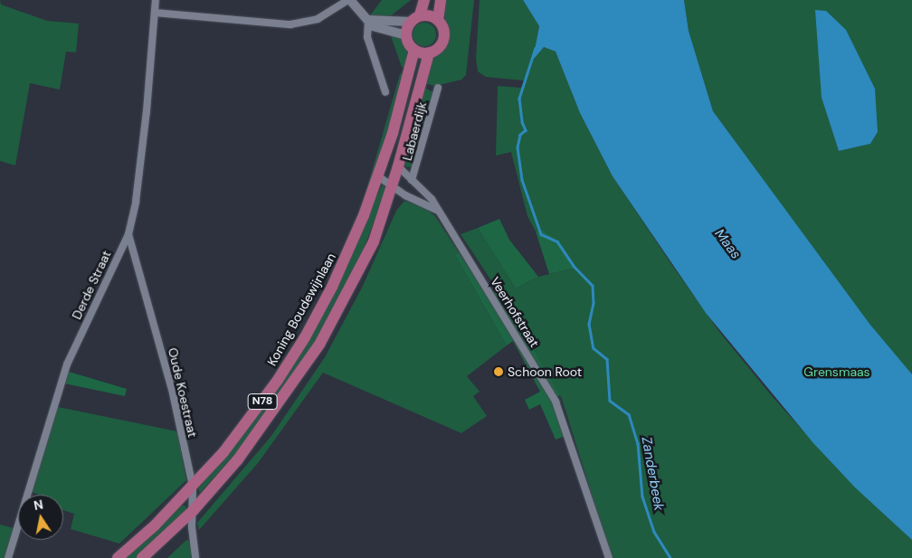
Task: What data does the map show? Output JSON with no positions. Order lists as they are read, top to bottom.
{
  "streets": {
    "main road": ["Koning Boudewijnlaan", "N78"],
    "street": [
      "Labaerdijk",
      "Derde Straat",
      "Veerhofstraat",
      "Oude Koestraat"
    ]
  },
  "crossings": [
    ["Labaerdijk", "Veerhofstraat"],
    ["Derde Straat", "Oude Koestraat"],
    ["Koning Boudewijnlaan", "Oude Koestraat"],
    ["Koning Boudewijnlaan", "N78"],
    ["Veerhofstraat", "N78"],
    ["Oude Koestraat", "N78"]
  ],
  "water": ["Maas", "Zanderbeek"],
  "parks": ["Grensmaas"],
  "places": ["Schoon Root"],
  "north": "top"
}
